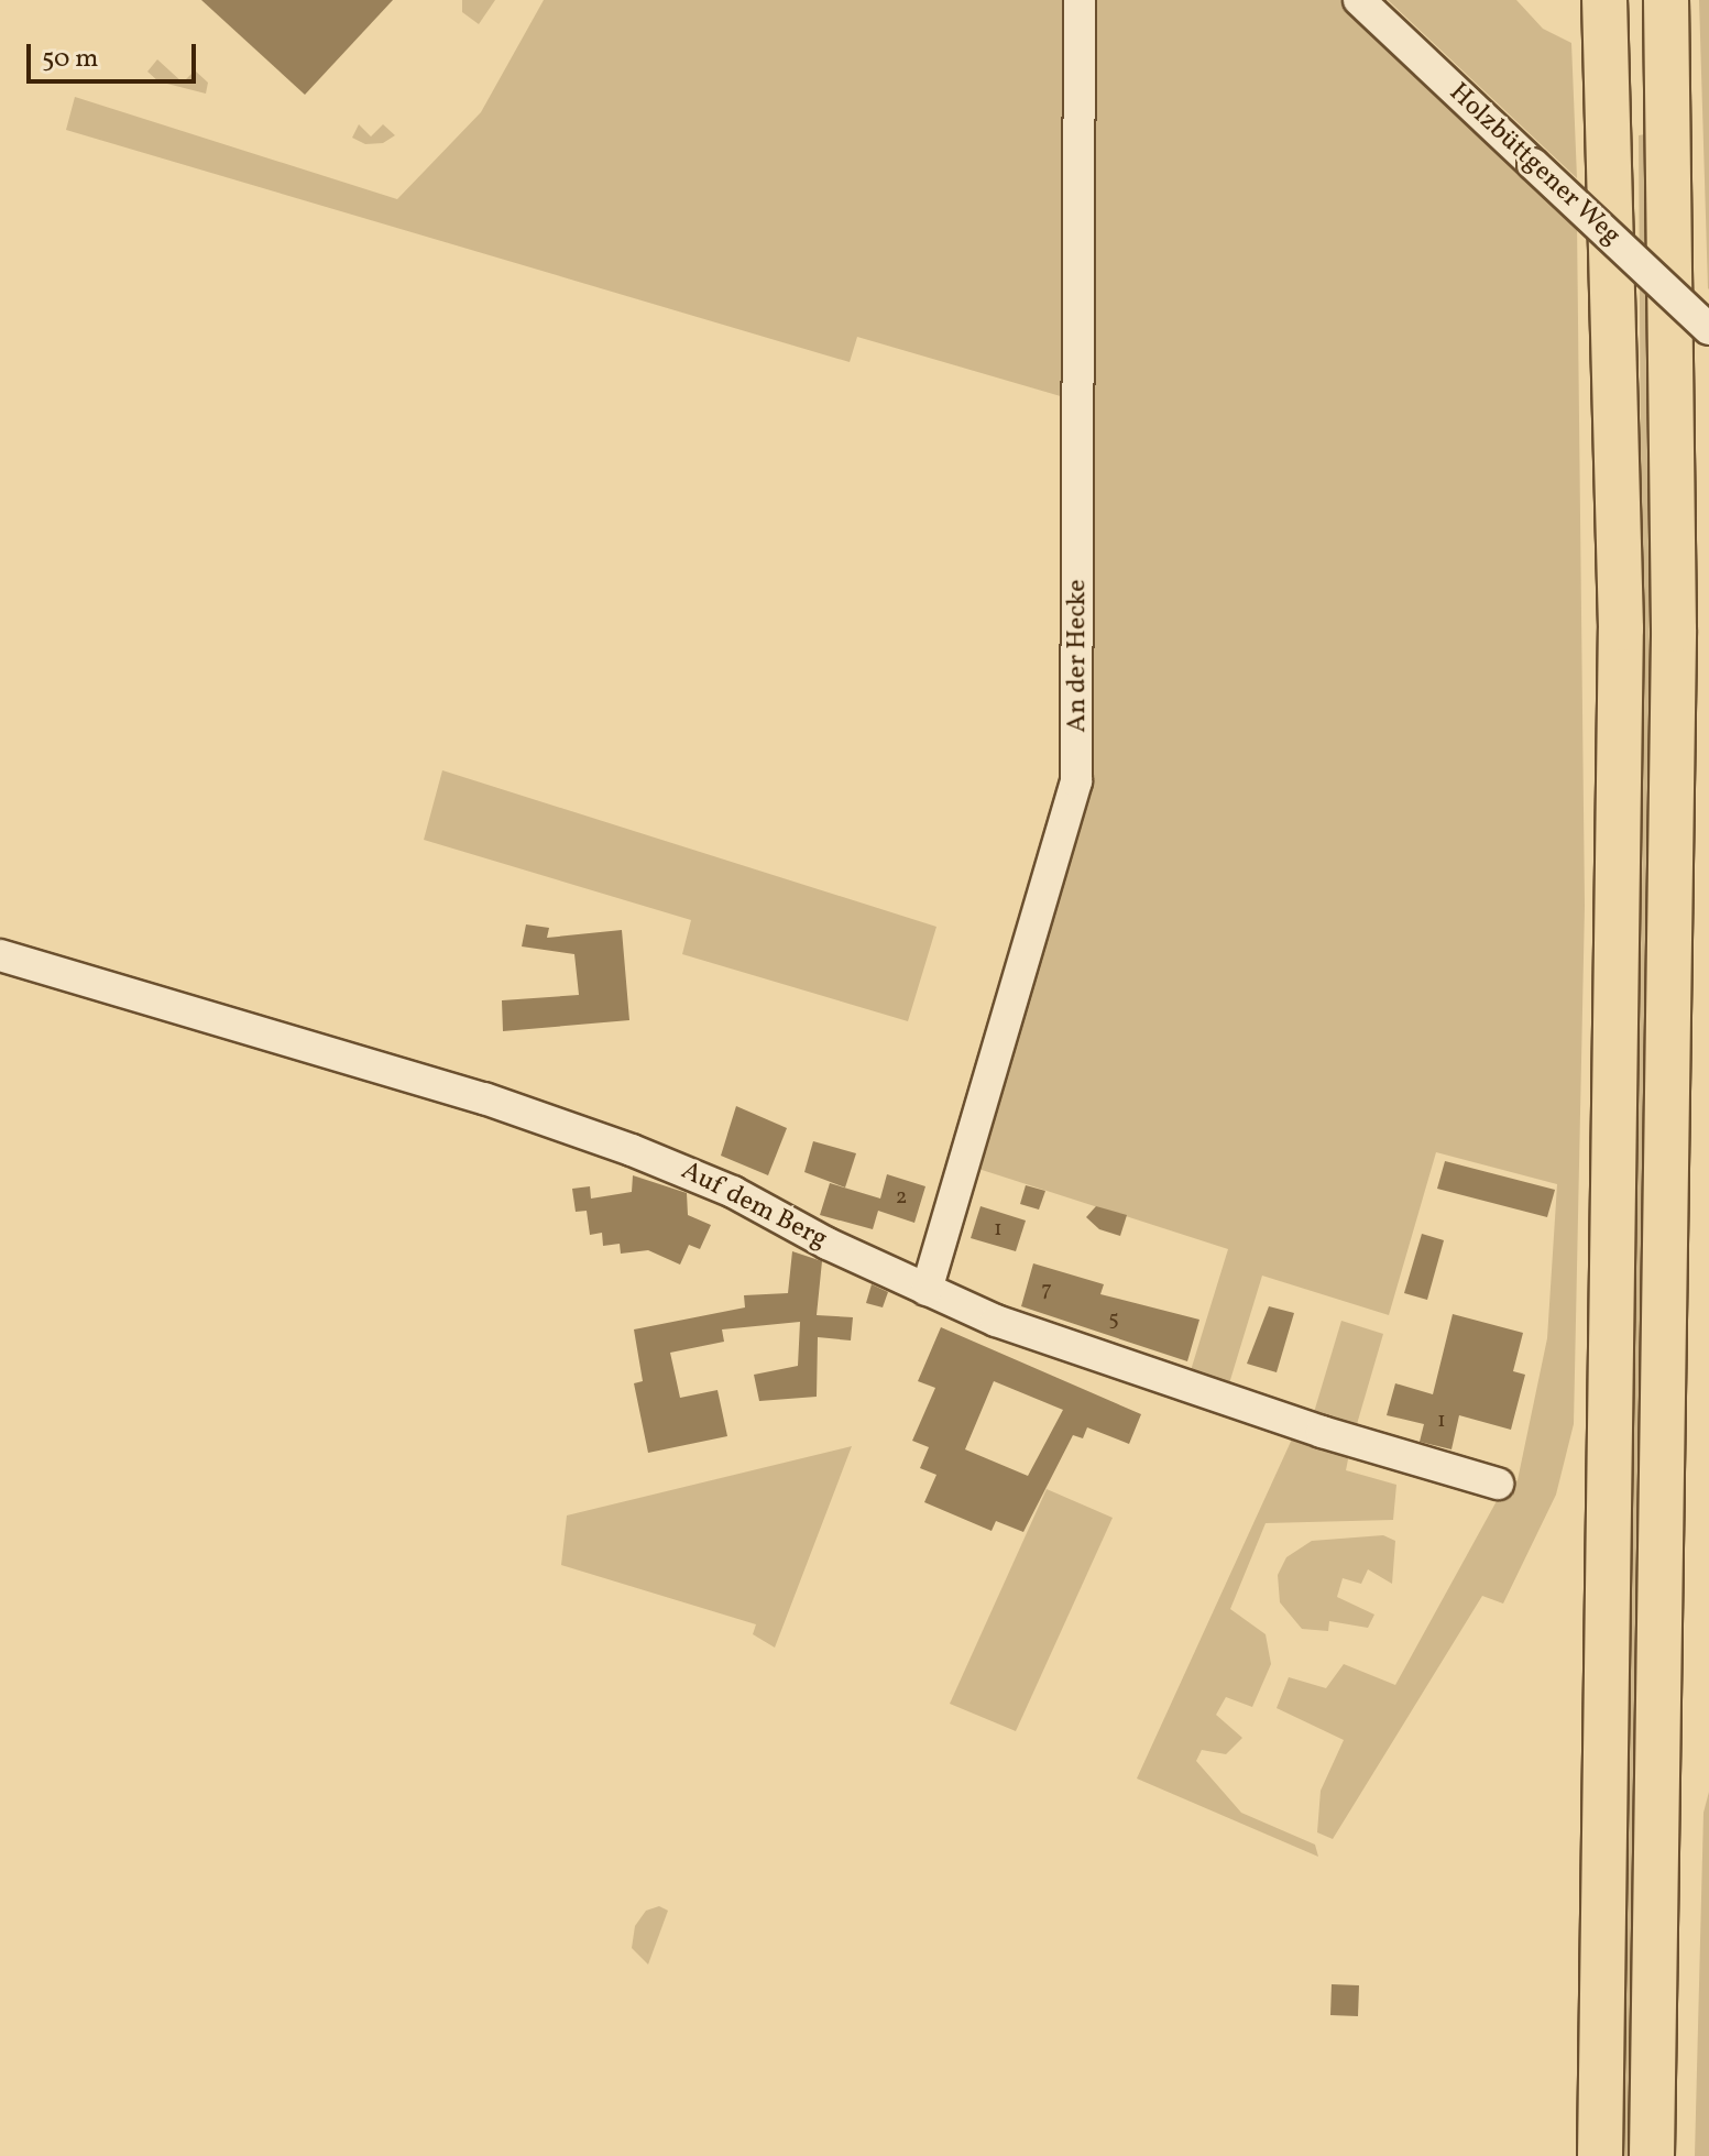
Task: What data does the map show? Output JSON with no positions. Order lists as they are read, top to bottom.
{
  "streets": {
    "street": ["Holzbüttgener Weg", "An der Hecke", "Auf dem Berg"]
  },
  "crossings": [
    ["An der Hecke", "Auf dem Berg"]
  ],
  "house_numbers": [
    "2",
    "1",
    "7",
    "5",
    "1"
  ],
  "scale_bar": "50 m"
}
